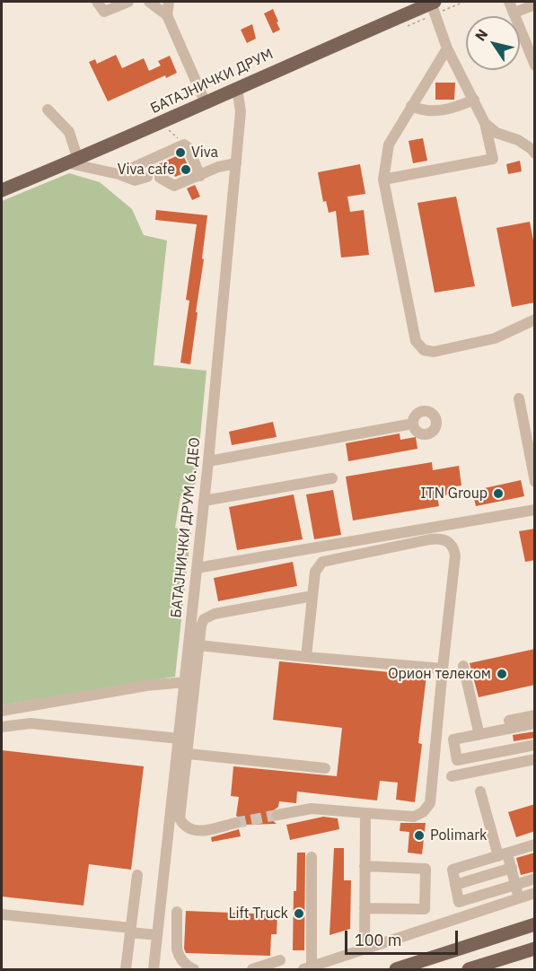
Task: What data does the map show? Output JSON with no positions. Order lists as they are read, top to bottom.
{
  "streets": {
    "main road": ["БАТАЈНИЧКИ ДРУМ"],
    "street": ["БАТАЈНИЧКИ ДРУМ 6. ДЕО"]
  },
  "crossings": [
    ["БАТАЈНИЧКИ ДРУМ", "БАТАЈНИЧКИ ДРУМ 6. ДЕО"]
  ],
  "places": [
    "Viva",
    "Viva cafe",
    "ITN Group",
    "Орион телеком",
    "Polimark",
    "Lift Truck"
  ],
  "scale_bar": "100 m",
  "north": "top left"
}
